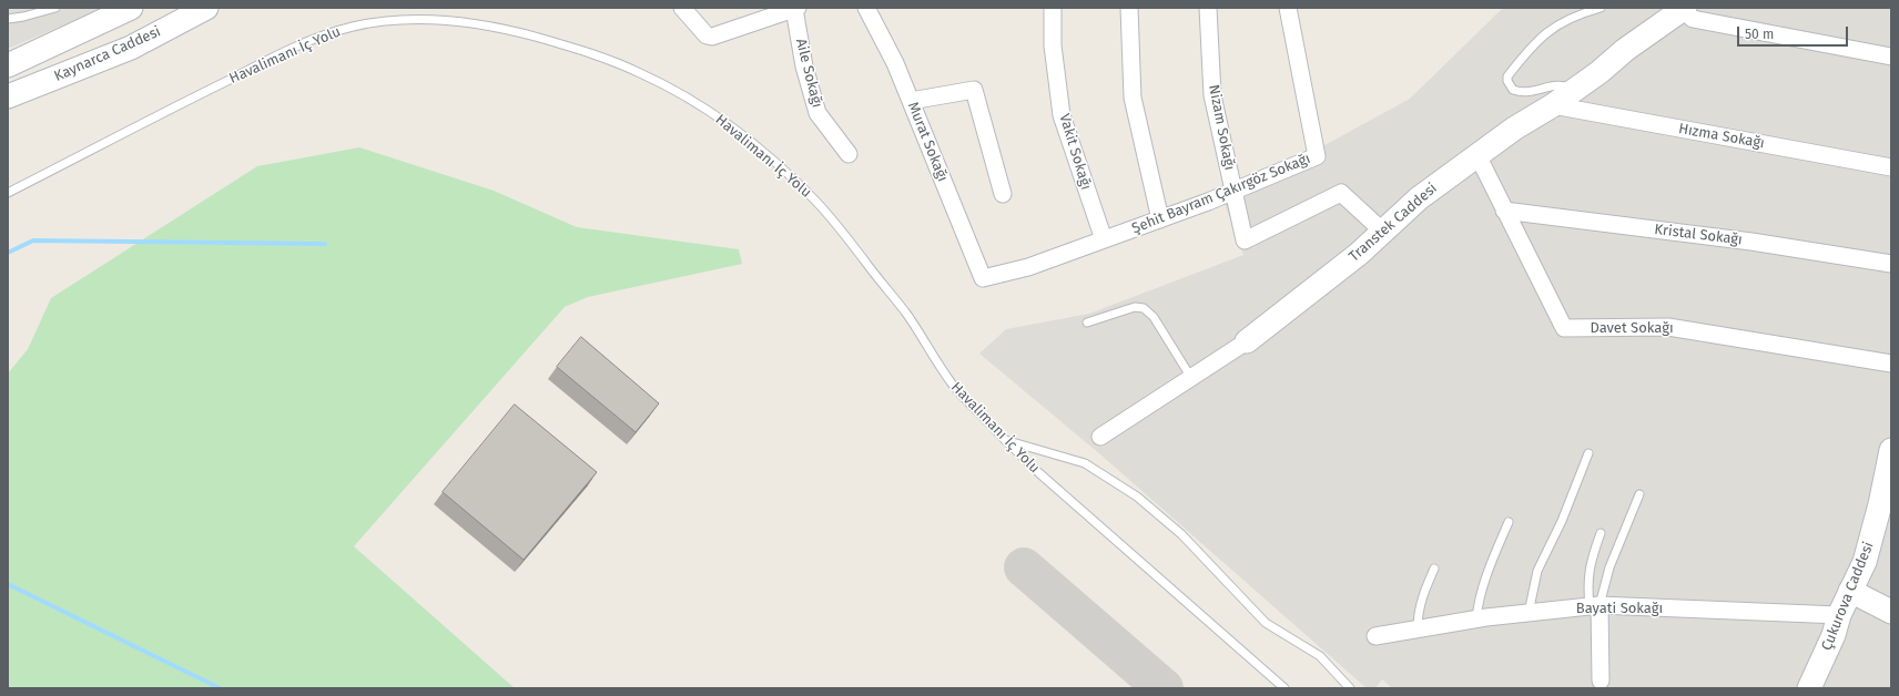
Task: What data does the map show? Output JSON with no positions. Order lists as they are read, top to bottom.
{
  "streets": {
    "street": [
      "Kaynarca Caddesi",
      "Aile Sokağı",
      "Nizam Sokağı",
      "Hızma Sokağı",
      "Murat Sokağı",
      "Vakit Sokağı",
      "Şehit Bayram Çakırgöz Sokağı",
      "Transtek Caddesi",
      "Kristal Sokağı",
      "Davet Sokağı",
      "Çukurova Caddesi",
      "Bayati Sokağı"
    ],
    "lane": ["Havalimanı İç Yolu"]
  },
  "crossings": [
    ["Nizam Sokağı", "Şehit Bayram Çakırgöz Sokağı"],
    ["Nizam Sokağı", "Transtek Caddesi"],
    ["Hızma Sokağı", "Transtek Caddesi"],
    ["Murat Sokağı", "Şehit Bayram Çakırgöz Sokağı"],
    ["Vakit Sokağı", "Şehit Bayram Çakırgöz Sokağı"],
    ["Transtek Caddesi", "Davet Sokağı"],
    ["Kristal Sokağı", "Davet Sokağı"],
    ["Çukurova Caddesi", "Bayati Sokağı"]
  ],
  "scale_bar": "50 m"
}
